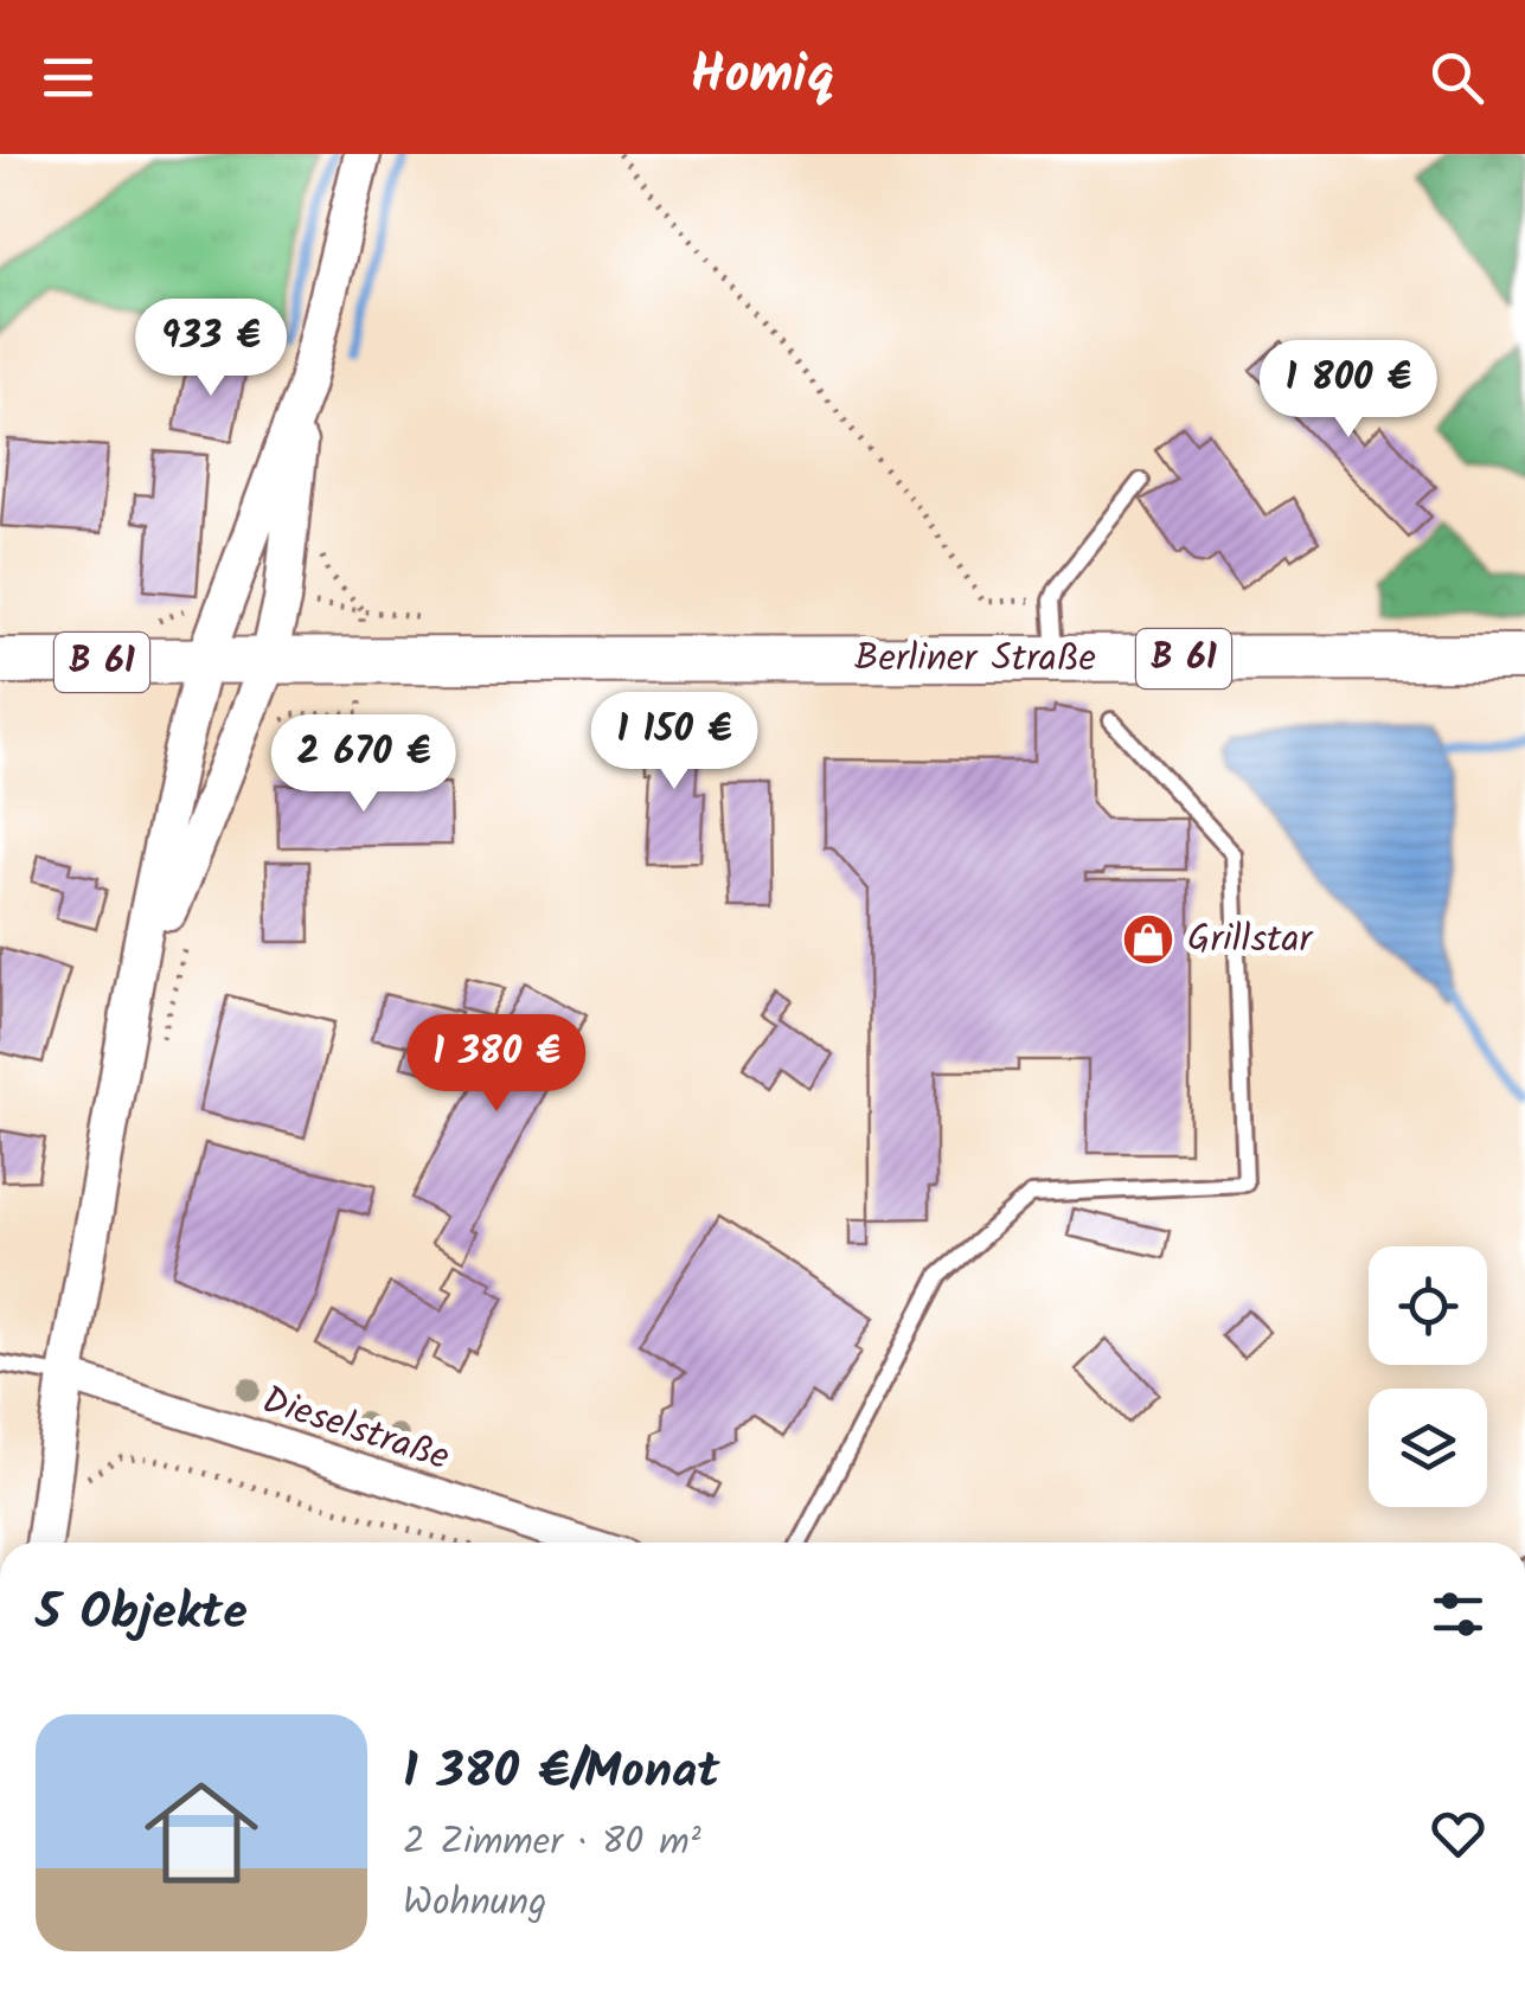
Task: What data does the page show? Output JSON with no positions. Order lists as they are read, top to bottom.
{
  "streets": {
    "main road": ["Berliner Straße", "B 61"],
    "street": ["Dieselstraße"]
  },
  "places": {
    "shop": ["Grillstar"]
  },
  "page": {
    "header": "Homiq",
    "price": [
      "933 €",
      "1 800 €",
      "1 150 €",
      "2 670 €",
      "1 380 €"
    ],
    "heading": "5 Objekte",
    "list": [
      {
        "name": "1 380 €/Monat",
        "note": "2 Zimmer · 80 m² · Wohnung"
      }
    ]
  }
}
